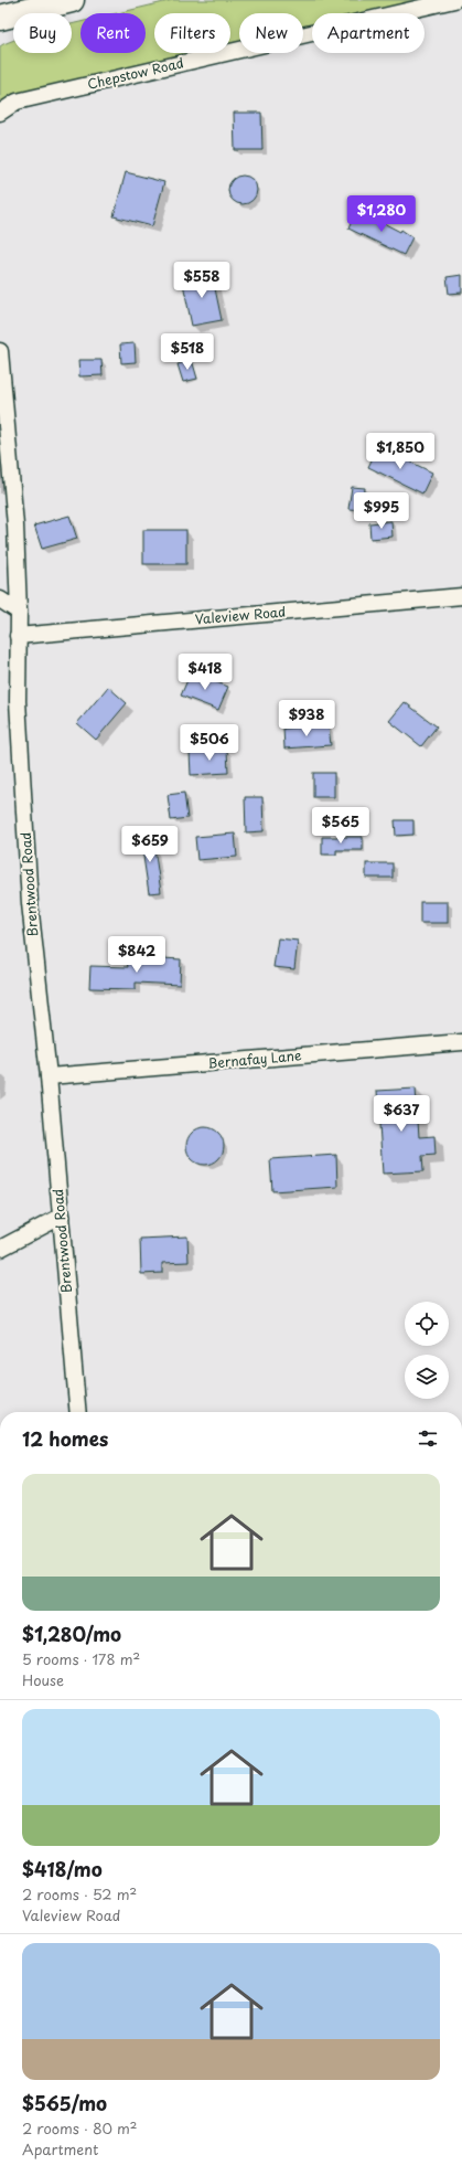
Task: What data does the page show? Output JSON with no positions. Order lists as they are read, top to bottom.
{
  "streets": {
    "street": [
      "Chepstow Road",
      "Valeview Road",
      "Brentwood Road",
      "Bernafay Lane"
    ]
  },
  "crossings": [
    ["Valeview Road", "Brentwood Road"],
    ["Brentwood Road", "Bernafay Lane"]
  ],
  "page": {
    "chip": [
      "Buy",
      "Rent",
      "Filters",
      "New",
      "Apartment"
    ],
    "price": [
      "$1,280",
      "$558",
      "$518",
      "$1,850",
      "$995",
      "$418",
      "$938",
      "$506",
      "$565",
      "$659",
      "$842",
      "$637"
    ],
    "heading": "12 homes",
    "list": [
      {
        "name": "$1,280/mo",
        "note": "5 rooms · 178 m² · House"
      },
      {
        "name": "$418/mo",
        "note": "2 rooms · 52 m² · Valeview Road"
      },
      {
        "name": "$565/mo",
        "note": "2 rooms · 80 m² · Apartment"
      }
    ]
  }
}
